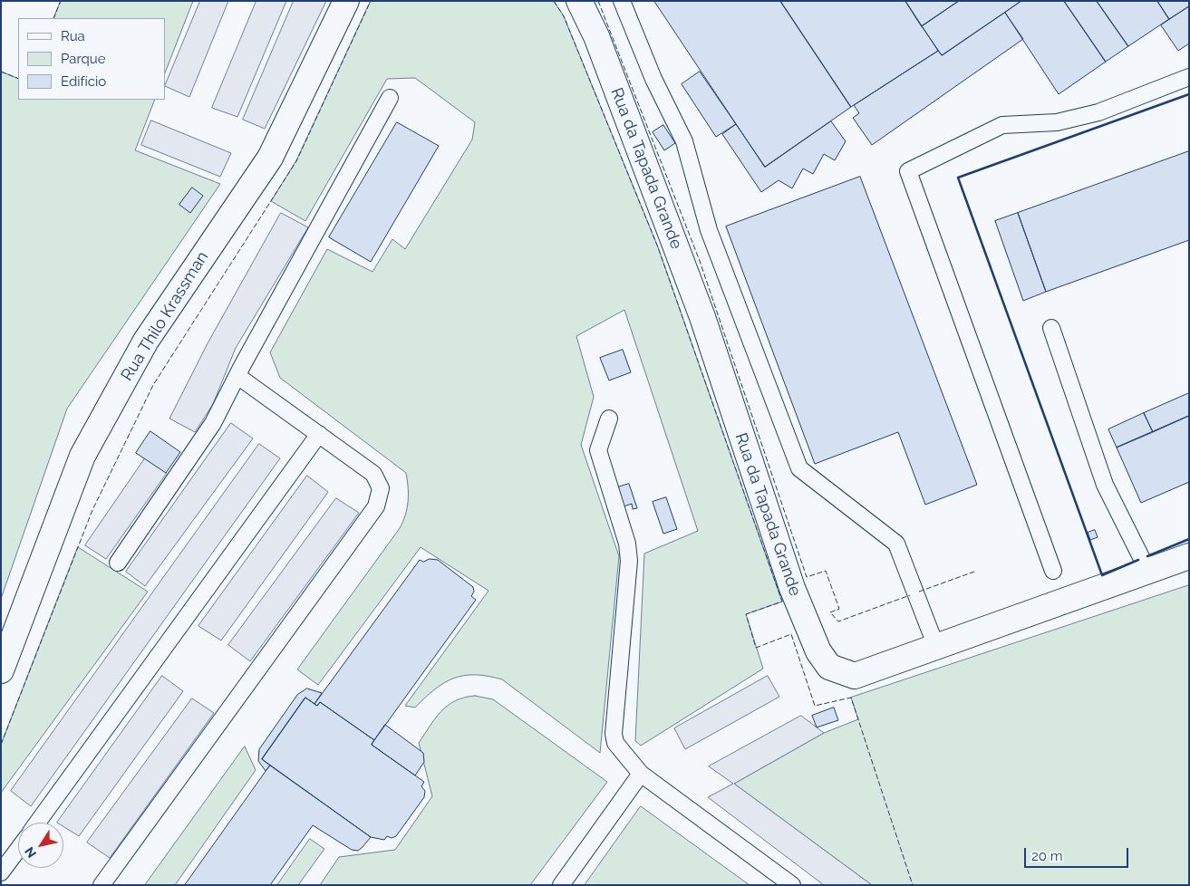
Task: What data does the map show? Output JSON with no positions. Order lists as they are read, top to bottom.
{
  "streets": {
    "street": ["Rua da Tapada Grande", "Rua Thilo Krassman"]
  },
  "legend": ["Rua", "Parque", "Edifício"],
  "scale_bar": "20 m",
  "north": "bottom left"
}
